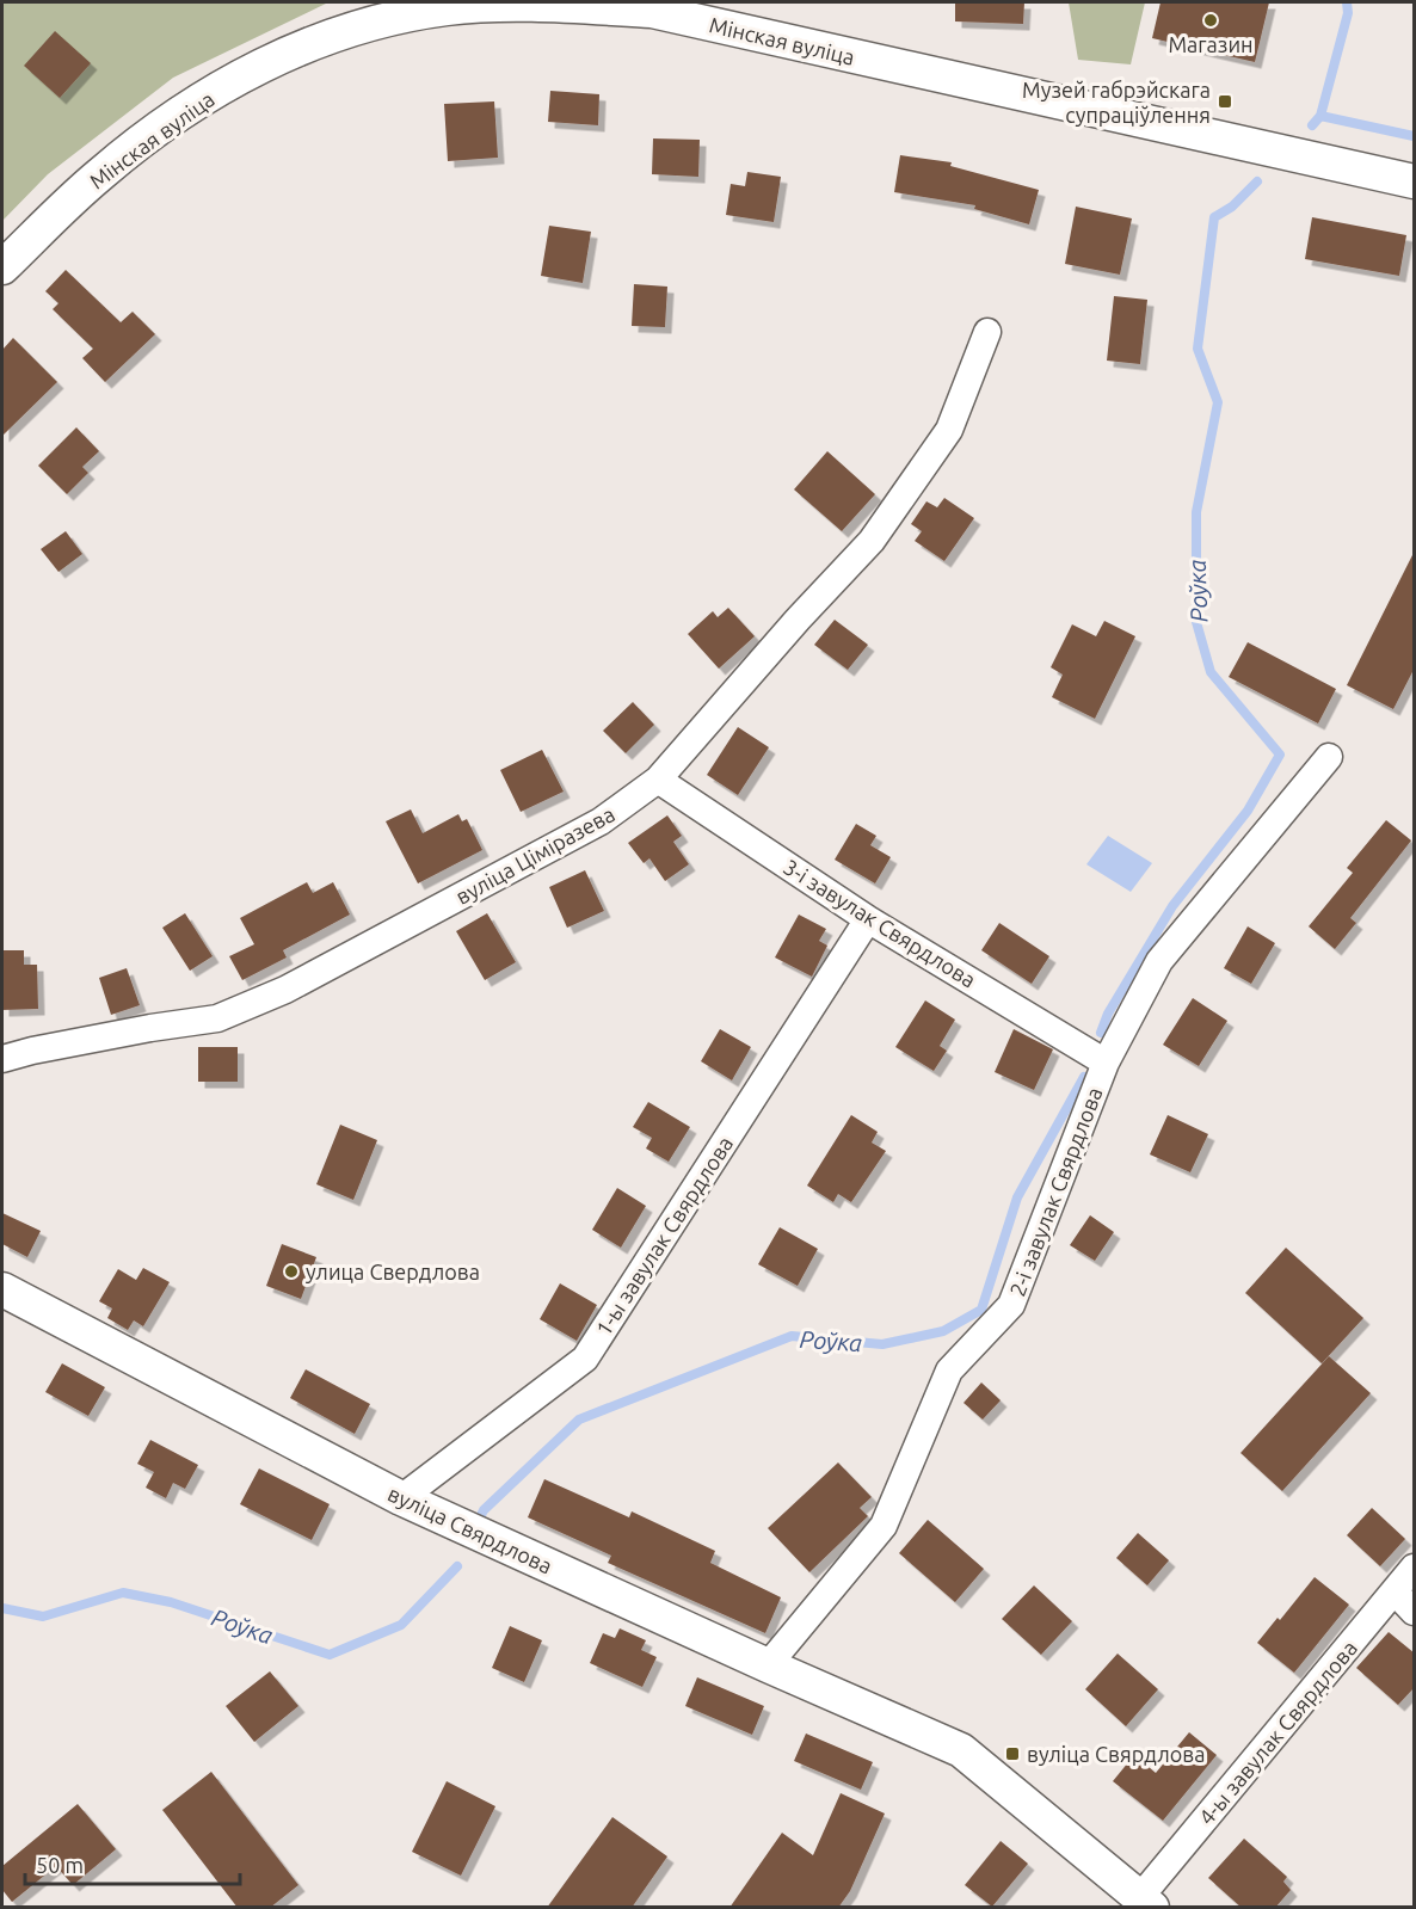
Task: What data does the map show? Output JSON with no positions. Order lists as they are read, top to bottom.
{
  "streets": {
    "street": [
      "Мінская вуліца",
      "вуліца Ціміразева",
      "3-і завулак Свярдлова",
      "2-і завулак Свярдлова",
      "1-ы завулак Свярдлова",
      "вуліца Свярдлова",
      "4-ы завулак Свярдлова"
    ]
  },
  "crossings": [
    ["вуліца Ціміразева", "3-і завулак Свярдлова"],
    ["3-і завулак Свярдлова", "2-і завулак Свярдлова"],
    ["3-і завулак Свярдлова", "1-ы завулак Свярдлова"],
    ["2-і завулак Свярдлова", "вуліца Свярдлова"],
    ["1-ы завулак Свярдлова", "вуліца Свярдлова"],
    ["вуліца Свярдлова", "4-ы завулак Свярдлова"]
  ],
  "water": ["Роўка"],
  "places": {
    "other": ["Магазин", "улица Свердлова"],
    "transit": ["Музей габрэйскага супраціўлення", "вуліца Свярдлова"]
  },
  "scale_bar": "50 m"
}
